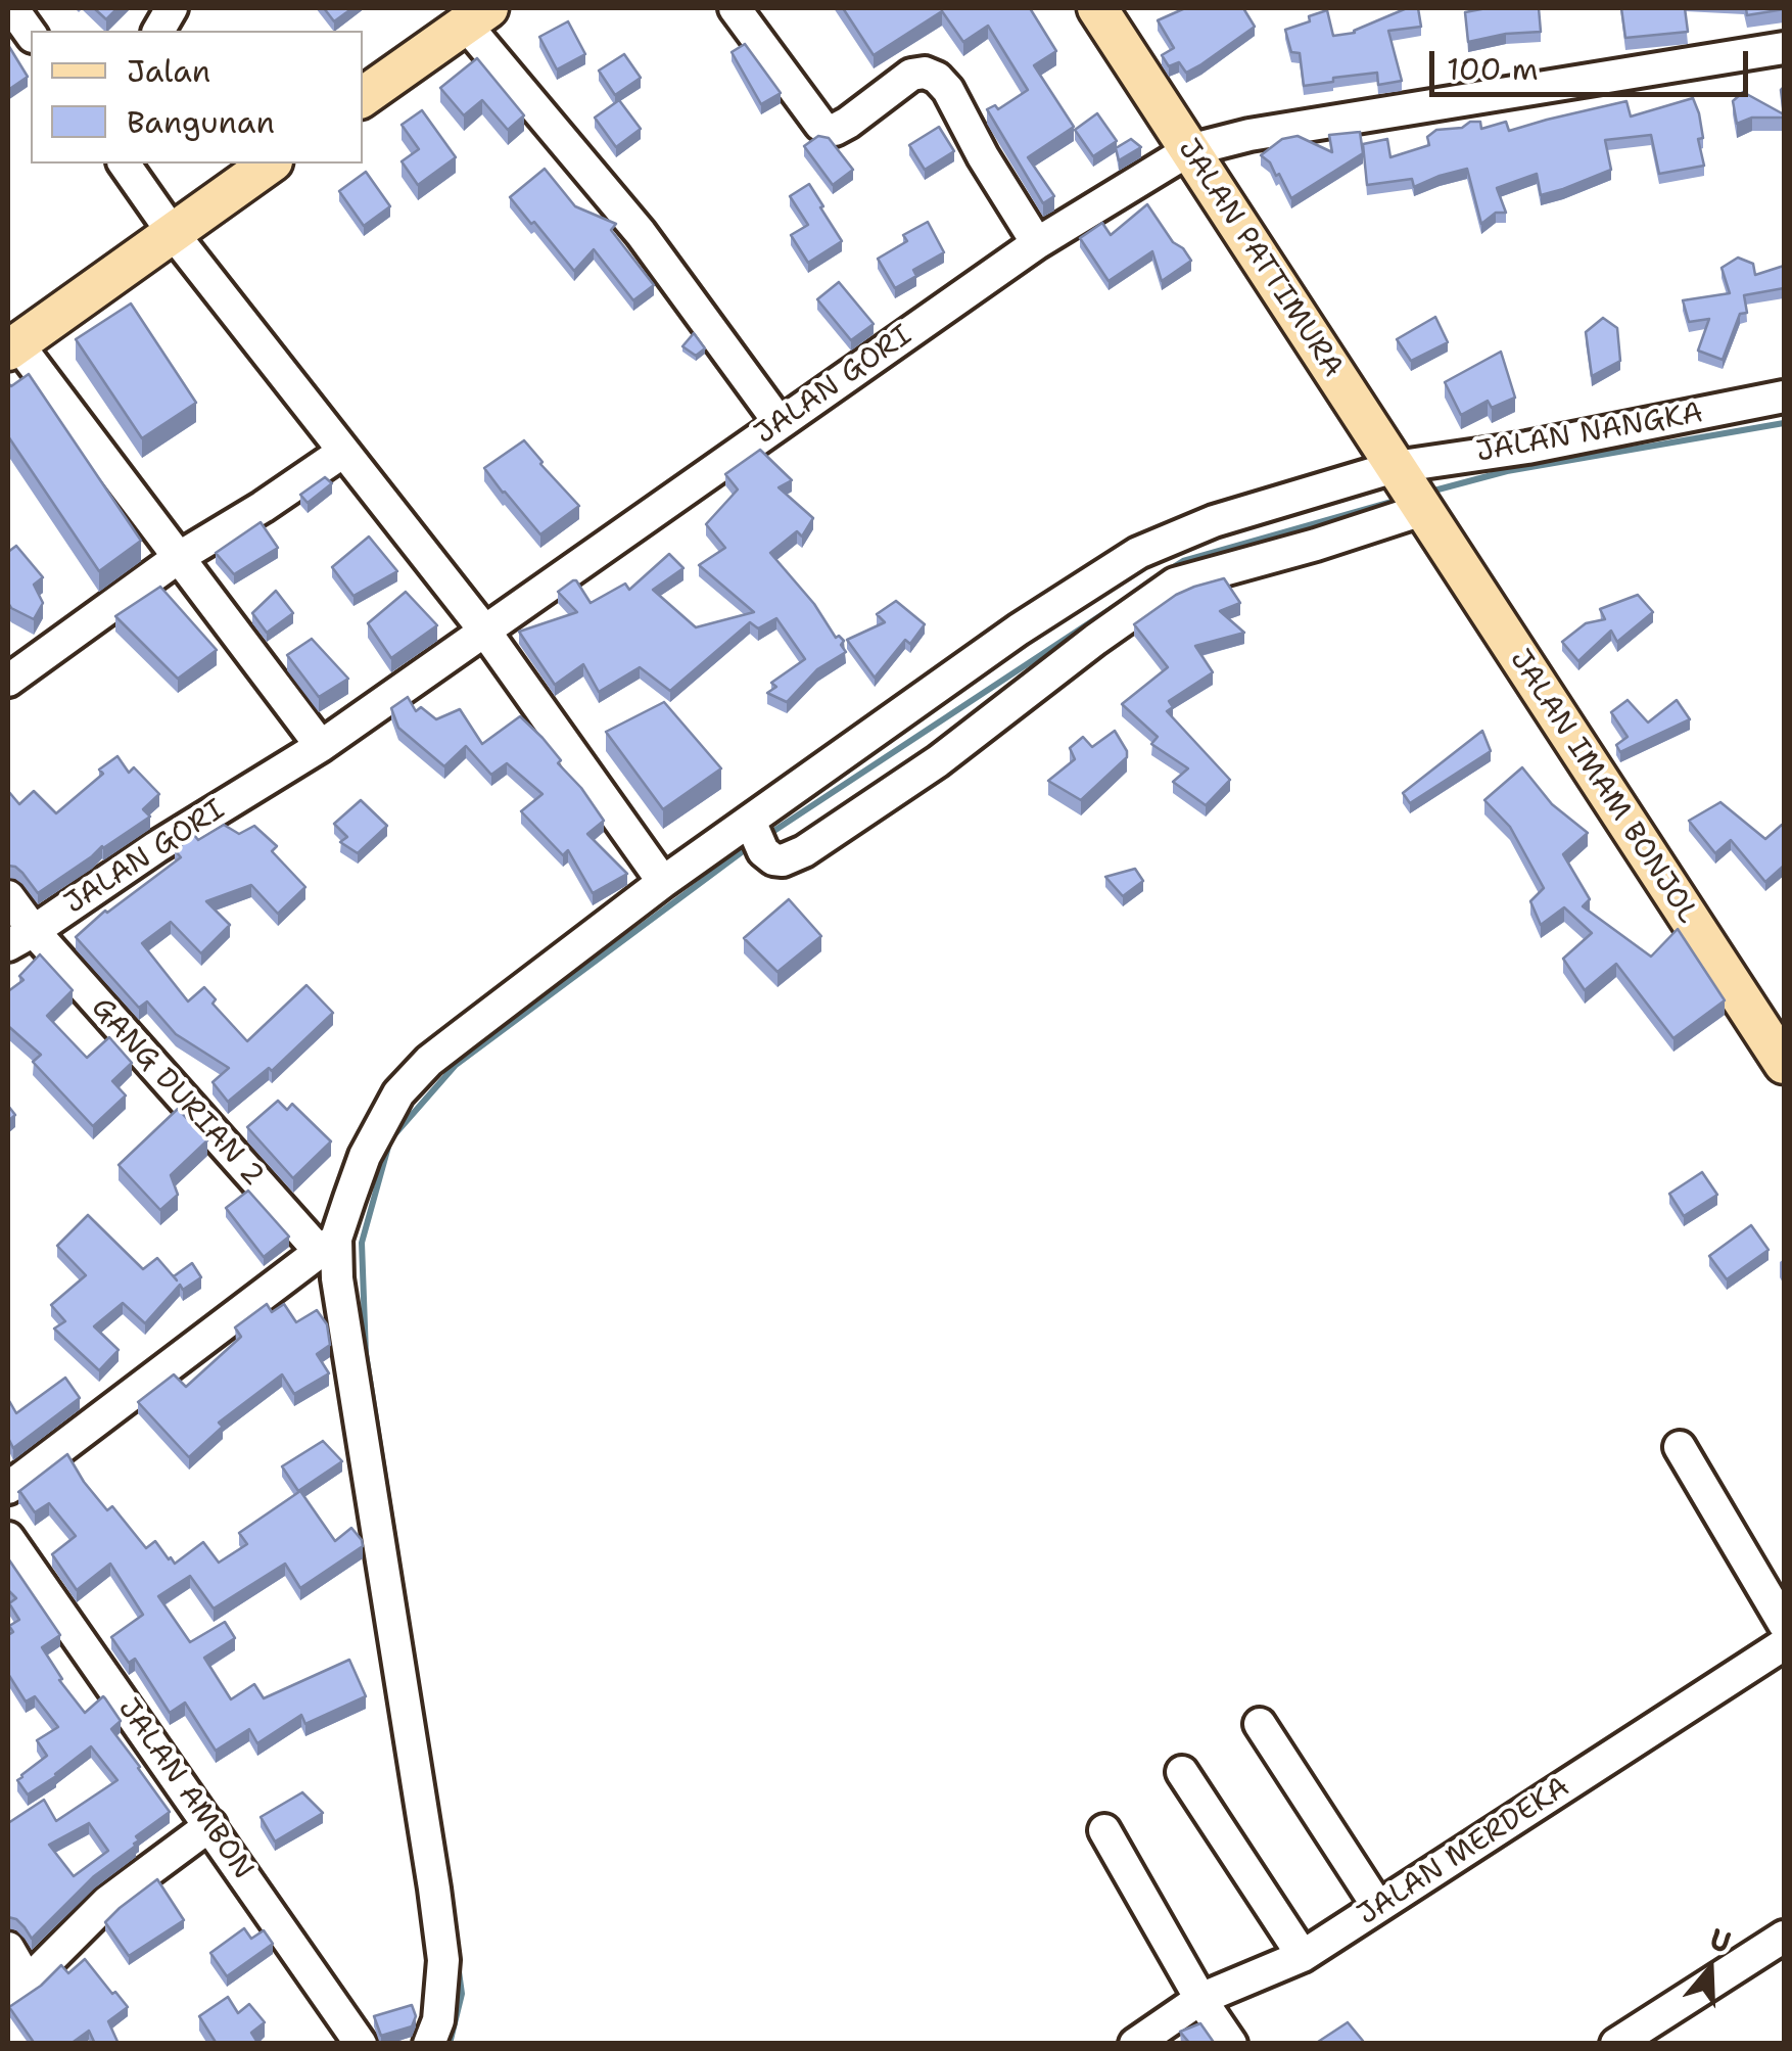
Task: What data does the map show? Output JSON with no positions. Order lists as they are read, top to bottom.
{
  "streets": {
    "main road": ["JALAN PATTIMURA", "JALAN IMAM BONJOL"],
    "street": [
      "JALAN GORI",
      "JALAN NANGKA",
      "GANG DURIAN 2",
      "JALAN AMBON",
      "JALAN MERDEKA"
    ]
  },
  "crossings": [
    ["JALAN PATTIMURA", "JALAN GORI"],
    ["JALAN PATTIMURA", "JALAN NANGKA"],
    ["JALAN PATTIMURA", "JALAN IMAM BONJOL"],
    ["JALAN GORI", "GANG DURIAN 2"],
    ["JALAN NANGKA", "GANG DURIAN 2"]
  ],
  "legend": ["Jalan", "Bangunan"],
  "scale_bar": "100 m",
  "north": "top"
}
